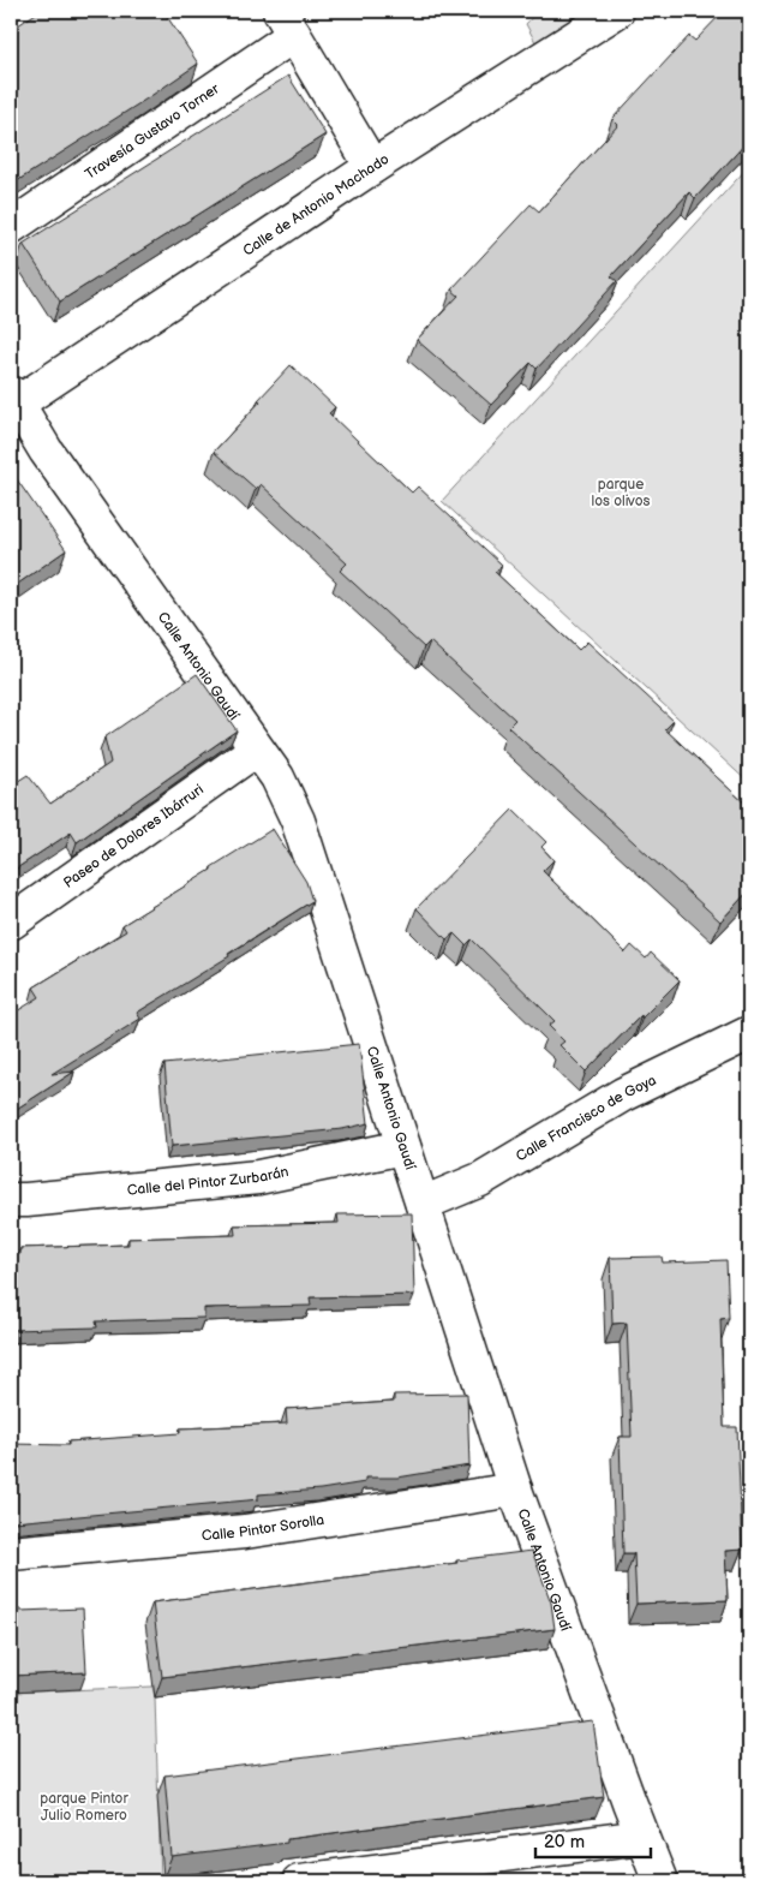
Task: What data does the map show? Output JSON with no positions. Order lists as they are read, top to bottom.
{
  "streets": {
    "street": [
      "Travesía Gustavo Torner",
      "Calle de Antonio Machado",
      "Calle Antonio Gaudí",
      "Paseo de Dolores Ibárruri",
      "Calle Francisco de Goya",
      "Calle del Pintor Zurbarán",
      "Calle Pintor Sorolla"
    ]
  },
  "crossings": [
    ["Calle de Antonio Machado", "Calle Antonio Gaudí"],
    ["Calle Antonio Gaudí", "Paseo de Dolores Ibárruri"],
    ["Calle Antonio Gaudí", "Calle Francisco de Goya"],
    ["Calle Antonio Gaudí", "Calle del Pintor Zurbarán"],
    ["Calle Antonio Gaudí", "Calle Pintor Sorolla"]
  ],
  "parks": ["parque los olivos", "parque Pintor Julio Romero"],
  "scale_bar": "20 m"
}
